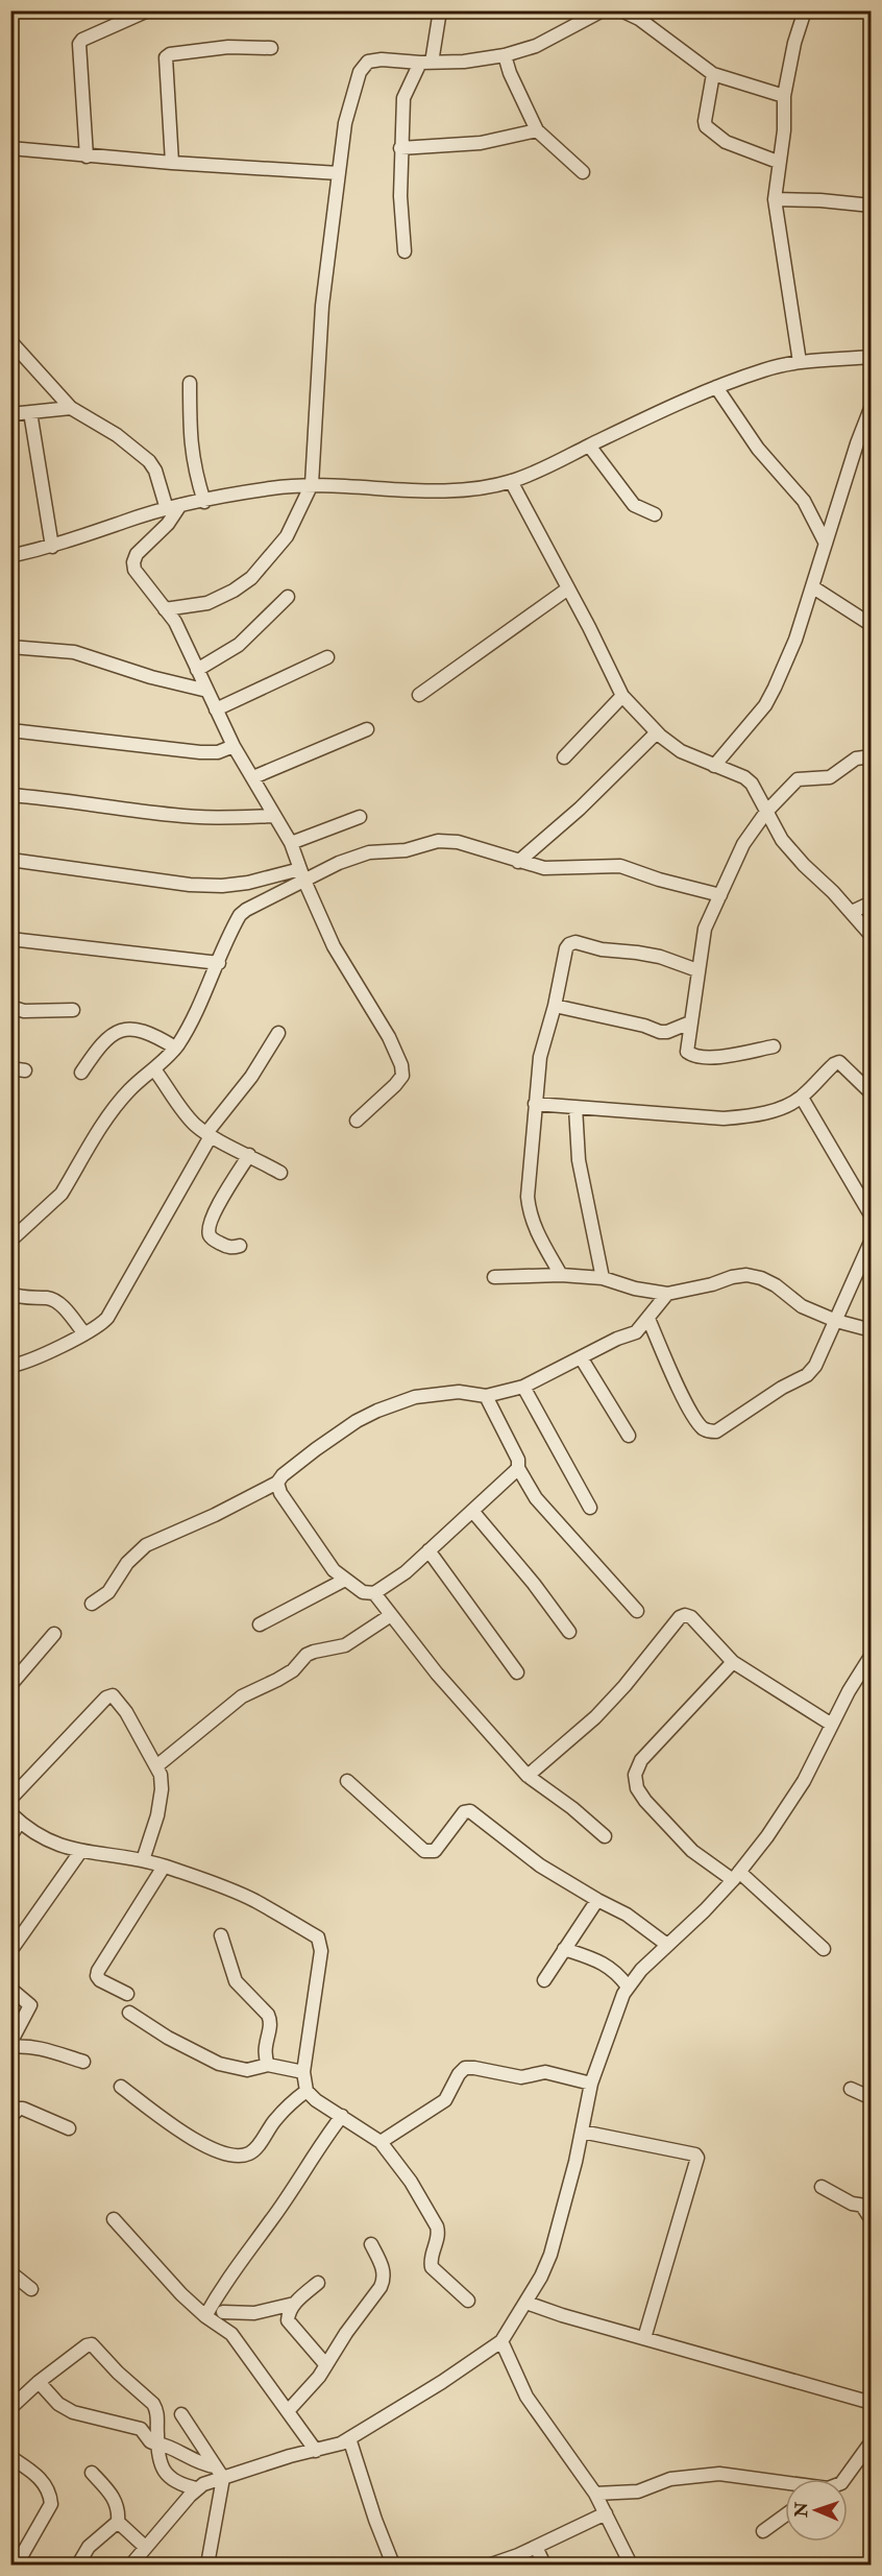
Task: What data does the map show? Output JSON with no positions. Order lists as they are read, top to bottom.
{
  "north": "left"
}
